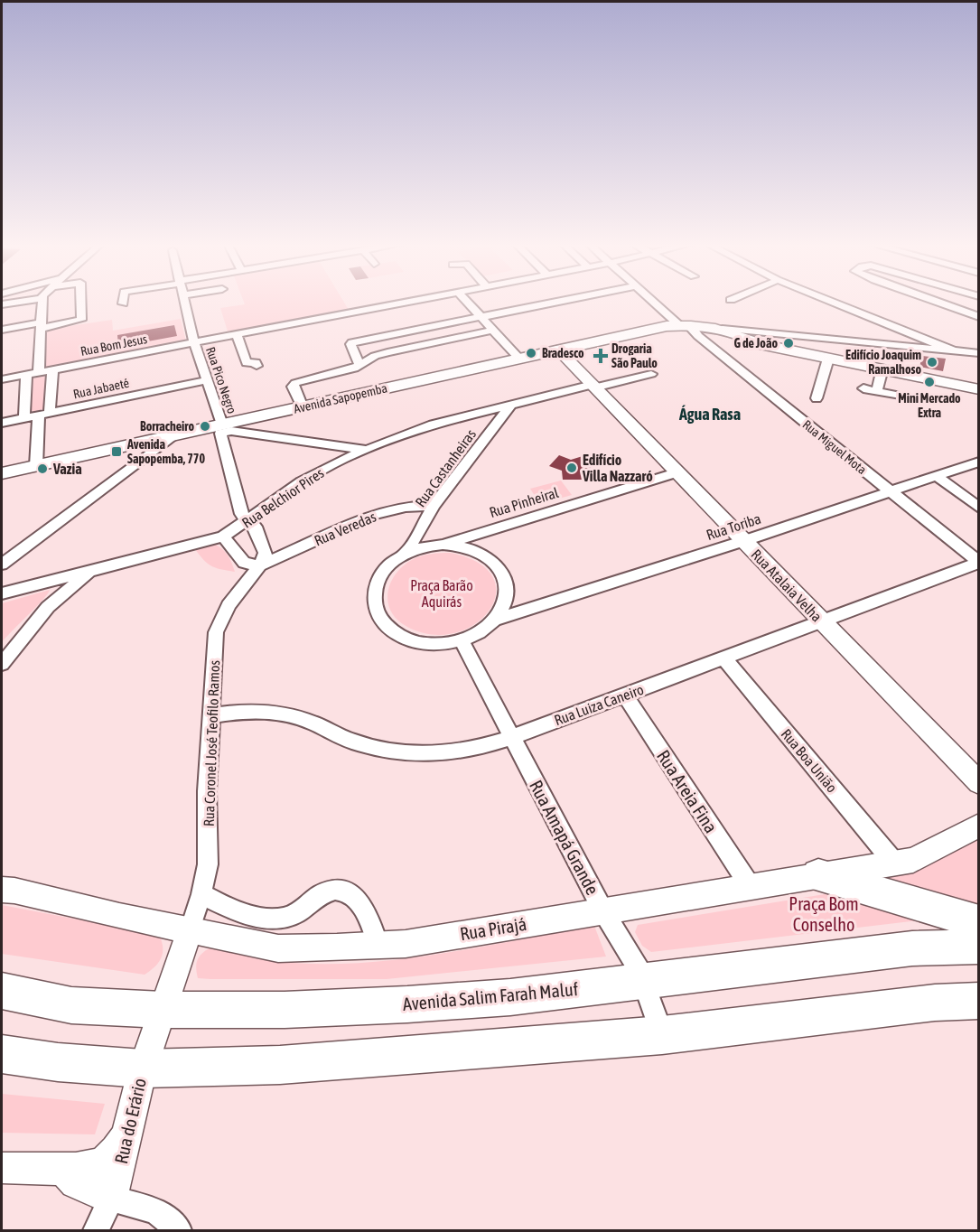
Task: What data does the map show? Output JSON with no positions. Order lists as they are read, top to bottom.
{
  "streets": {
    "highway": ["Avenida Salim Farah Maluf"],
    "main road": ["Avenida Sapopemba"],
    "street": [
      "Rua Bom Jesus",
      "Rua Pico Negro",
      "Rua Jabaeté",
      "Rua Miguel Mota",
      "Rua Castanheiras",
      "Rua Belchior Pires",
      "Rua Pinheiral",
      "Rua Toriba",
      "Rua Veredas",
      "Rua Atalaia Velha",
      "Rua Luiza Caneiro",
      "Rua Coronel José Teofilo Ramos",
      "Rua Boa União",
      "Rua Areia Fina",
      "Rua Amapá Grande",
      "Rua Pirajá",
      "Rua do Erário"
    ]
  },
  "crossings": [
    ["Rua Bom Jesus", "Rua Pico Negro"],
    ["Rua Pico Negro", "Rua Jabaeté"],
    ["Rua Pico Negro", "Avenida Sapopemba"],
    ["Rua Pico Negro", "Rua Belchior Pires"],
    ["Rua Pico Negro", "Rua Veredas"],
    ["Rua Pico Negro", "Rua Coronel José Teofilo Ramos"],
    ["Avenida Sapopemba", "Rua Miguel Mota"],
    ["Avenida Sapopemba", "Rua Atalaia Velha"],
    ["Rua Miguel Mota", "Rua Toriba"],
    ["Rua Miguel Mota", "Rua Luiza Caneiro"],
    ["Rua Castanheiras", "Rua Belchior Pires"],
    ["Rua Castanheiras", "Rua Pinheiral"],
    ["Rua Castanheiras", "Rua Toriba"],
    ["Rua Castanheiras", "Rua Veredas"],
    ["Rua Castanheiras", "Rua Amapá Grande"],
    ["Rua Belchior Pires", "Rua Atalaia Velha"],
    ["Rua Pinheiral", "Rua Toriba"],
    ["Rua Pinheiral", "Rua Atalaia Velha"],
    ["Rua Pinheiral", "Rua Amapá Grande"],
    ["Rua Toriba", "Rua Atalaia Velha"],
    ["Rua Toriba", "Rua Amapá Grande"],
    ["Rua Veredas", "Rua Coronel José Teofilo Ramos"],
    ["Rua Atalaia Velha", "Rua Luiza Caneiro"],
    ["Rua Luiza Caneiro", "Rua Coronel José Teofilo Ramos"],
    ["Rua Luiza Caneiro", "Rua Boa União"],
    ["Rua Luiza Caneiro", "Rua Areia Fina"],
    ["Rua Luiza Caneiro", "Rua Amapá Grande"],
    ["Rua Coronel José Teofilo Ramos", "Rua Pirajá"],
    ["Rua Coronel José Teofilo Ramos", "Avenida Salim Farah Maluf"],
    ["Rua Coronel José Teofilo Ramos", "Rua do Erário"],
    ["Rua Boa União", "Rua Pirajá"],
    ["Rua Areia Fina", "Rua Pirajá"],
    ["Rua Amapá Grande", "Rua Pirajá"],
    ["Rua Amapá Grande", "Avenida Salim Farah Maluf"],
    ["Avenida Salim Farah Maluf", "Rua do Erário"]
  ],
  "districts": ["Água Rasa"],
  "parks": ["Praça Barão Aquirás", "Praça Bom Conselho"],
  "places": {
    "other": [
      "G de João",
      "Bradesco",
      "Edifício Joaquim Ramalhoso",
      "Mini Mercado Extra",
      "Borracheiro",
      "Edifício Villa Nazzaró",
      "Vazia"
    ],
    "health": ["Drogaria São Paulo"],
    "transit": ["Avenida Sapopemba, 770"]
  }
}
